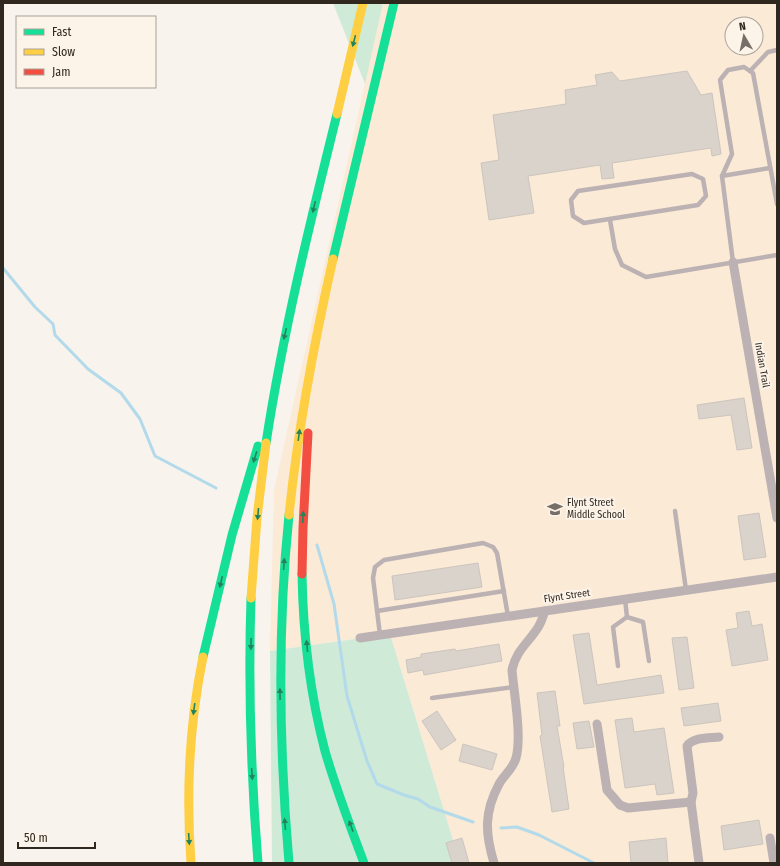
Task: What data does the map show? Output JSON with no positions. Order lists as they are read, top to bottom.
{
  "streets": {
    "street": ["Indian Trail", "Flynt Street"]
  },
  "places": {
    "school or university": ["Flynt Street Middle School"]
  },
  "legend": ["Fast", "Slow", "Jam"],
  "scale_bar": "50 m",
  "north": "top"
}
